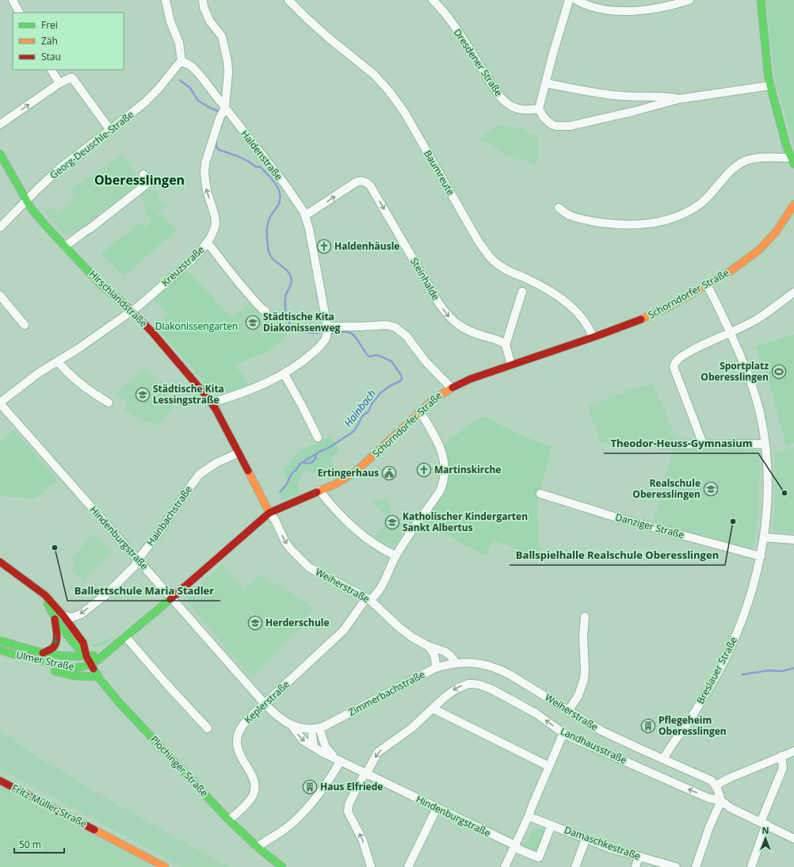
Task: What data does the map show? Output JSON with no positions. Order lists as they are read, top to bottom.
{
  "streets": {
    "main road": [
      "Schorndorfer Straße",
      "Hirschlandstraße",
      "Ulmer Straße",
      "Plochinger Straße",
      "Fritz-Müller-Straße"
    ],
    "street": [
      "Dresdener Straße",
      "Georg-Deuschle-Straße",
      "Haldenstraße",
      "Baumreute",
      "Kreuzstraße",
      "Steinhalde",
      "Hainbachstraße",
      "Danziger Straße",
      "Hindenburgstraße",
      "Weiherstraße",
      "Breslauer Straße",
      "Zimmerbachstraße",
      "Keplerstraße",
      "Landhausstraße",
      "Damaschkestraße"
    ]
  },
  "crossings": [
    ["Georg-Deuschle-Straße", "Haldenstraße"],
    ["Georg-Deuschle-Straße", "Hirschlandstraße"],
    ["Haldenstraße", "Kreuzstraße"],
    ["Haldenstraße", "Steinhalde"],
    ["Baumreute", "Schorndorfer Straße"],
    ["Kreuzstraße", "Hirschlandstraße"],
    ["Kreuzstraße", "Hindenburgstraße"],
    ["Schorndorfer Straße", "Hirschlandstraße"],
    ["Schorndorfer Straße", "Hindenburgstraße"],
    ["Schorndorfer Straße", "Weiherstraße"],
    ["Schorndorfer Straße", "Ulmer Straße"],
    ["Schorndorfer Straße", "Breslauer Straße"],
    ["Schorndorfer Straße", "Keplerstraße"],
    ["Schorndorfer Straße", "Plochinger Straße"],
    ["Hirschlandstraße", "Hainbachstraße"],
    ["Hirschlandstraße", "Weiherstraße"],
    ["Hainbachstraße", "Hindenburgstraße"],
    ["Hainbachstraße", "Plochinger Straße"],
    ["Danziger Straße", "Breslauer Straße"],
    ["Hindenburgstraße", "Zimmerbachstraße"],
    ["Hindenburgstraße", "Keplerstraße"],
    ["Hindenburgstraße", "Landhausstraße"],
    ["Hindenburgstraße", "Damaschkestraße"],
    ["Weiherstraße", "Breslauer Straße"],
    ["Weiherstraße", "Zimmerbachstraße"],
    ["Weiherstraße", "Keplerstraße"],
    ["Ulmer Straße", "Plochinger Straße"],
    ["Keplerstraße", "Plochinger Straße"]
  ],
  "one_way": ["Hainbachstraße"],
  "districts": ["Oberesslingen"],
  "water": ["Hainbach"],
  "parks": ["Diakonissengarten"],
  "places": {
    "church": ["Haldenhäusle", "Martinskirche"],
    "school or university": [
      "Städtische Kita Diakonissenweg",
      "Städtische Kita Lessingstraße",
      "Realschule Oberesslingen",
      "Katholischer Kindergarten Sankt Albertus",
      "Herderschule"
    ],
    "sports": ["Sportplatz Oberesslingen"],
    "public building": ["Ertingerhaus"],
    "other": ["Theodor-Heuss-Gymnasium", "Ballspielhalle Realschule Oberesslingen", "Ballettschule Maria Stadler"],
    "building": ["Pflegeheim Oberesslingen", "Haus Elfriede"]
  },
  "legend": ["Frei", "Zäh", "Stau"],
  "scale_bar": "50 m",
  "north": "top"
}
